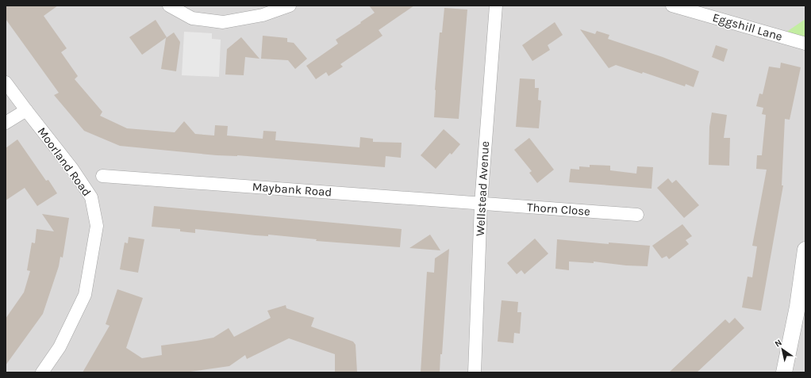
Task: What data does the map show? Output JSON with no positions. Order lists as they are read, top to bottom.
{
  "streets": {
    "street": [
      "Eggshill Lane",
      "Moorland Road",
      "Wellstead Avenue",
      "Maybank Road",
      "Thorn Close"
    ]
  },
  "crossings": [
    ["Wellstead Avenue", "Maybank Road"],
    ["Wellstead Avenue", "Thorn Close"],
    ["Maybank Road", "Thorn Close"]
  ],
  "north": "top left"
}
